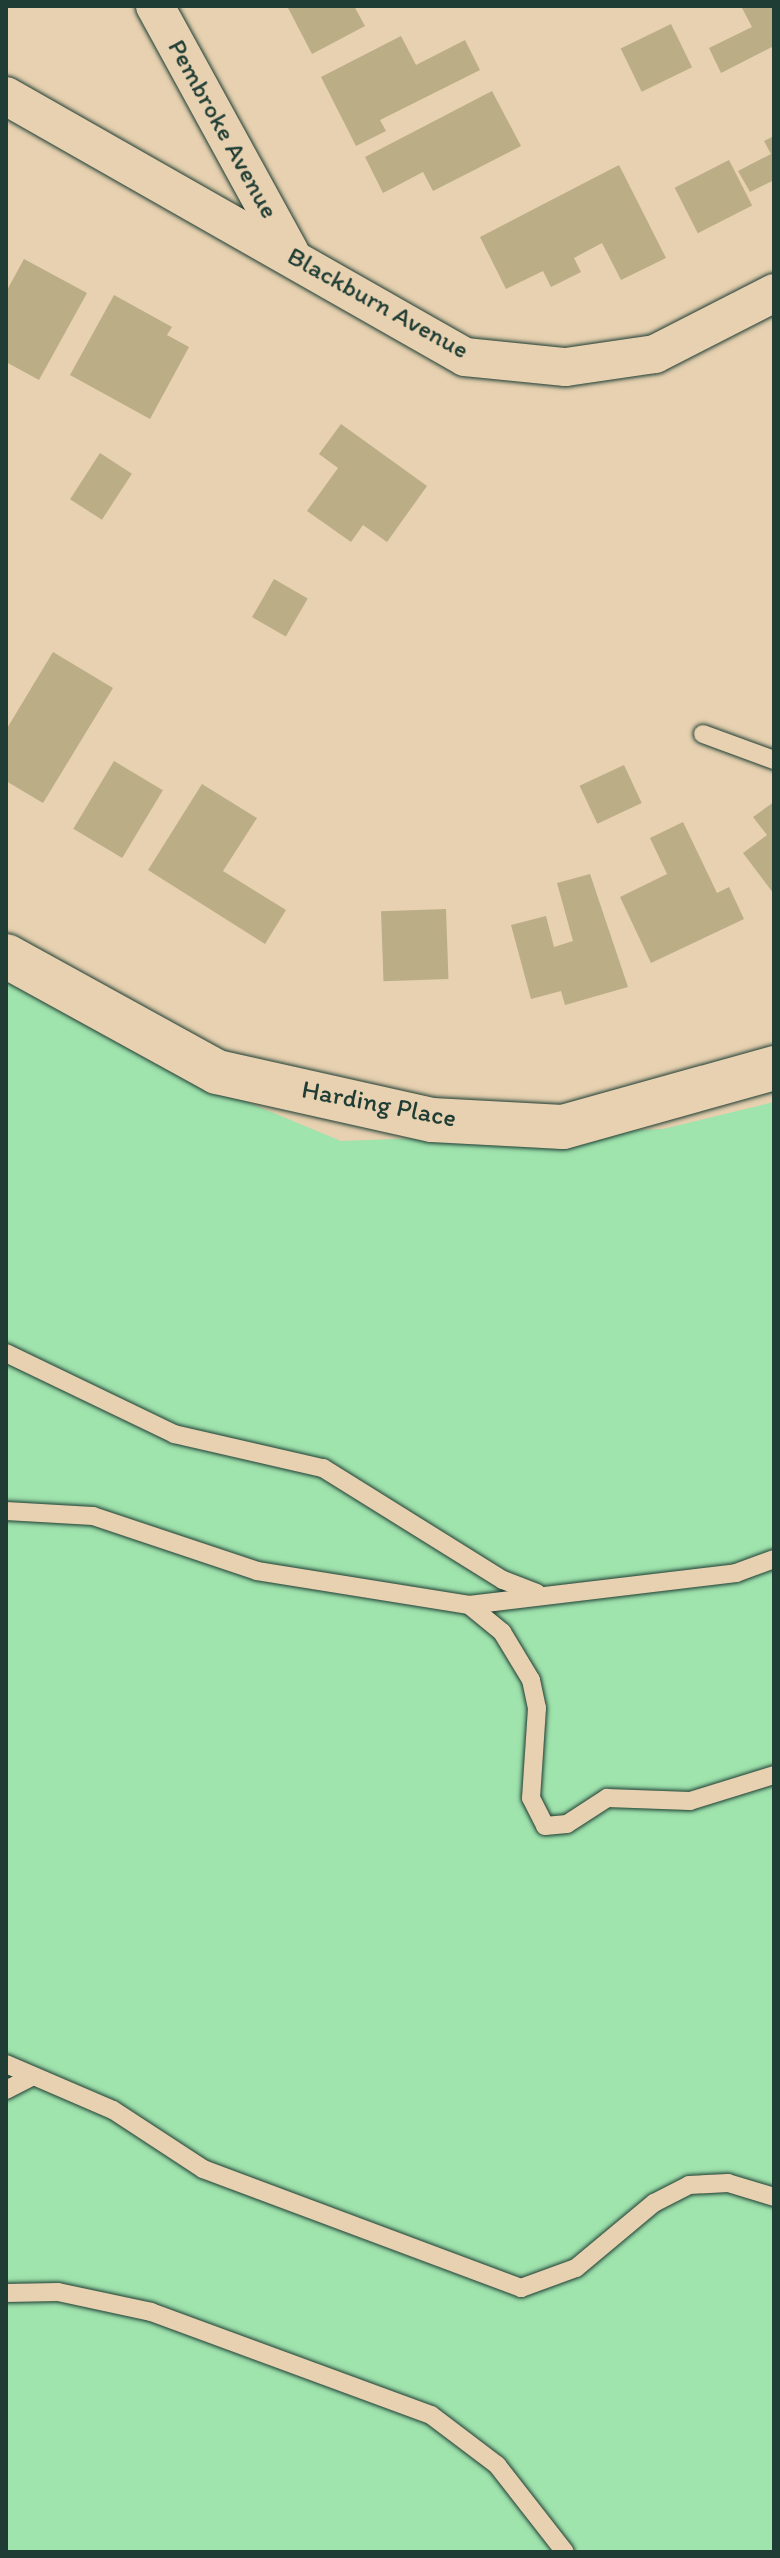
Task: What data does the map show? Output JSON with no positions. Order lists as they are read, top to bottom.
{
  "streets": {
    "main road": ["Harding Place"],
    "street": ["Pembroke Avenue", "Blackburn Avenue"]
  },
  "crossings": [
    ["Pembroke Avenue", "Blackburn Avenue"]
  ]
}
